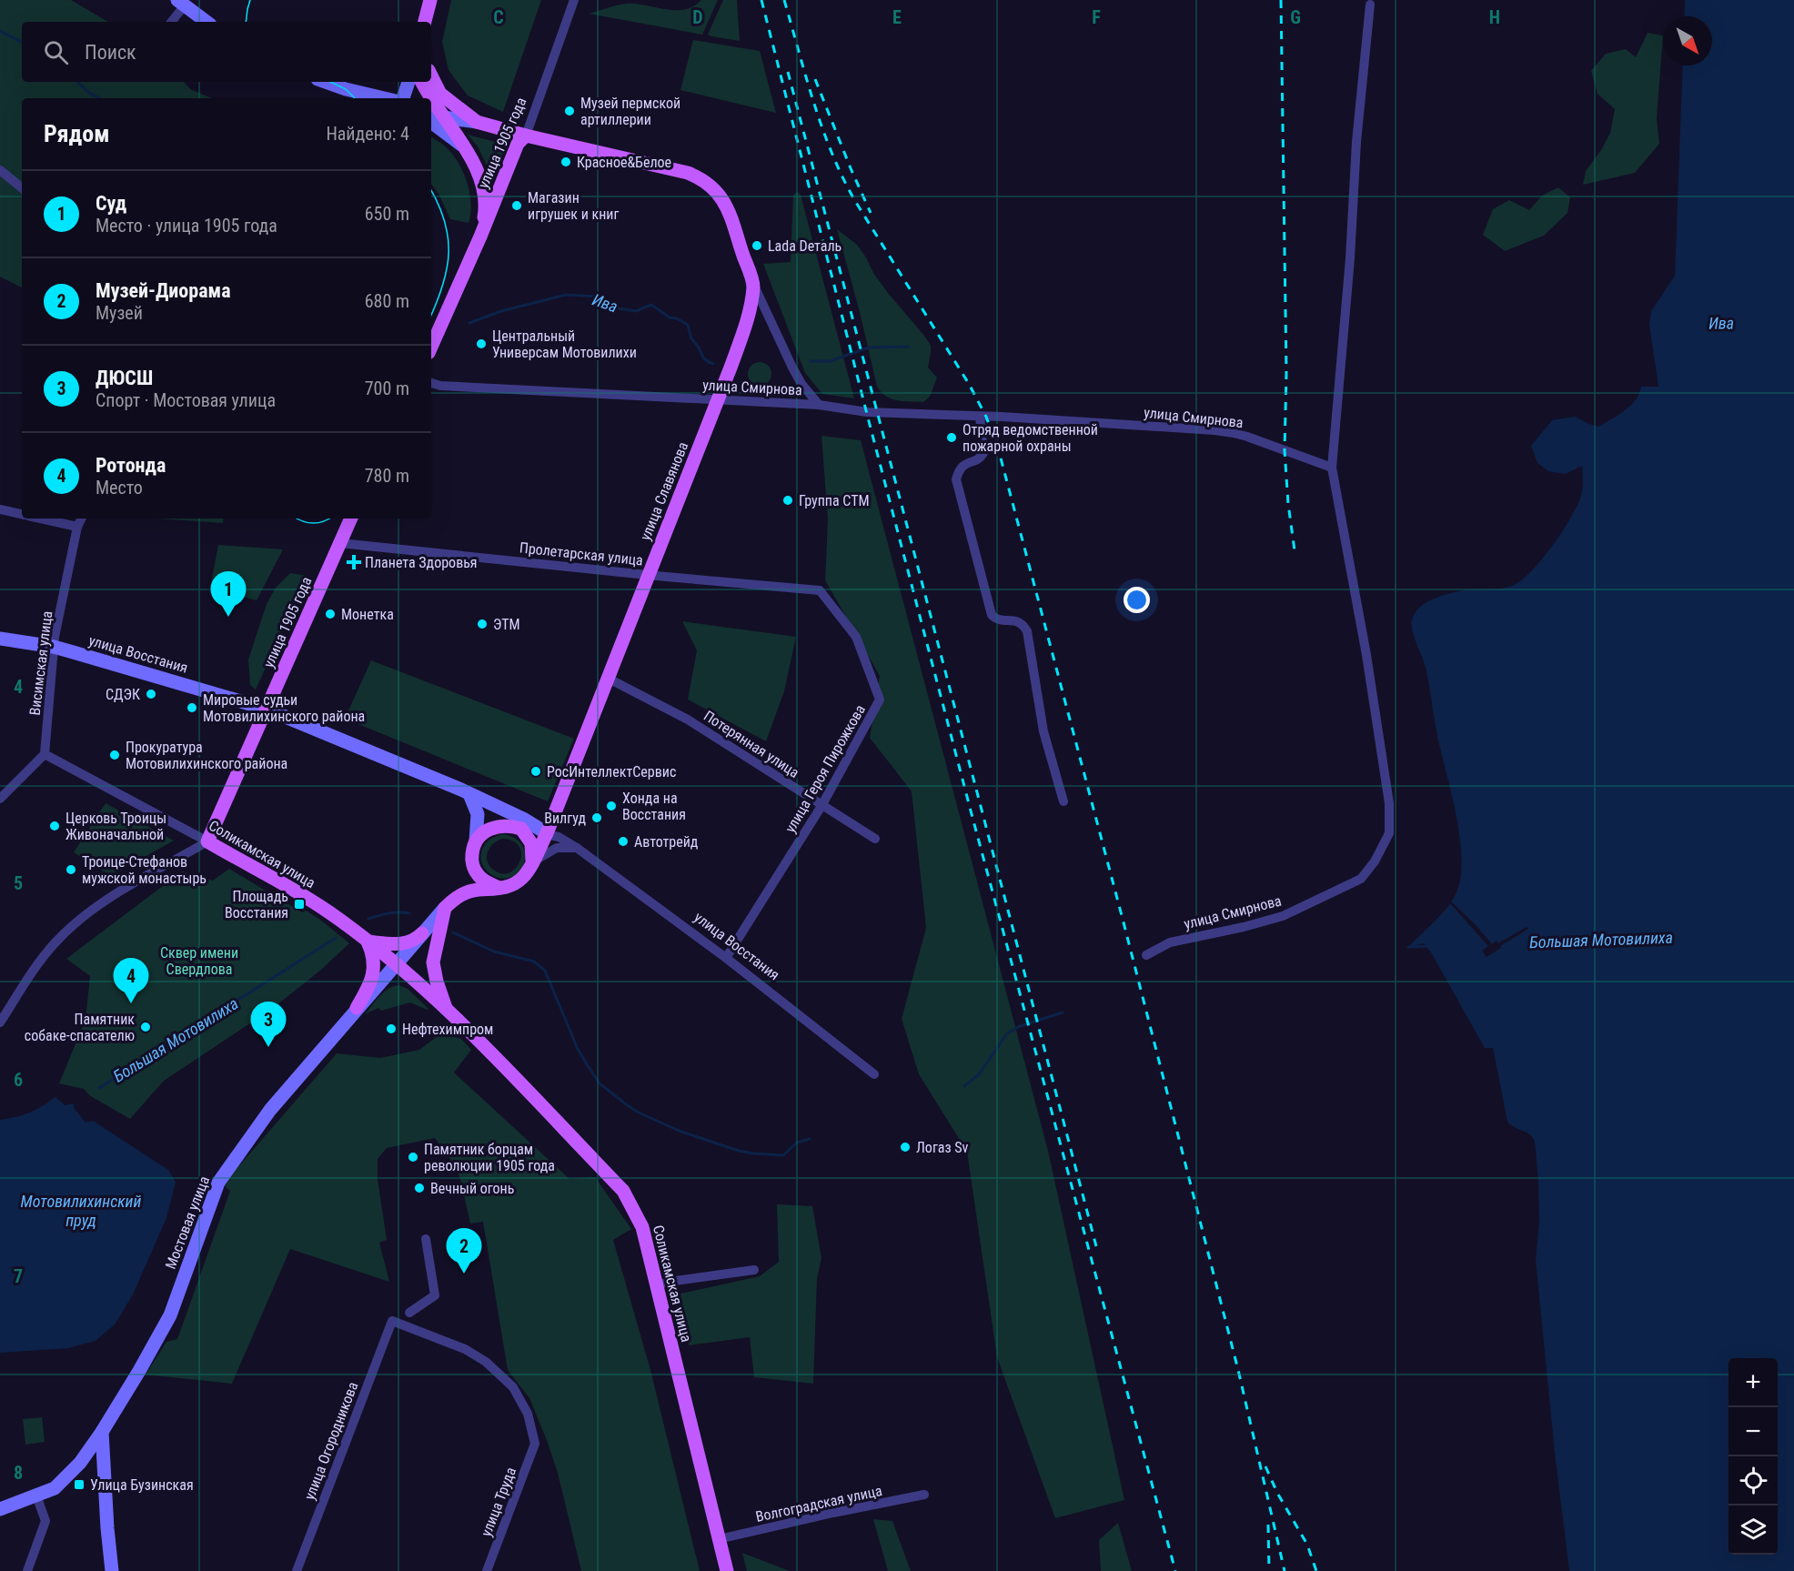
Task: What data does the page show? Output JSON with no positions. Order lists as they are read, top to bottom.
{
  "streets": {
    "main road": [
      "улица 1905 года",
      "улица Славянова",
      "Соликамская улица",
      "Мостовая улица"
    ],
    "street": [
      "улица Смирнова",
      "Пролетарская улица",
      "улица Восстания",
      "Висимская улица",
      "Потерянная улица",
      "улица Героя Пирожкова",
      "улица Огородникова",
      "улица Труда",
      "Волгоградская улица"
    ]
  },
  "crossings": [
    ["улица 1905 года", "улица Славянова"],
    ["улица 1905 года", "Пролетарская улица"],
    ["улица 1905 года", "улица Восстания"],
    ["улица 1905 года", "Соликамская улица"],
    ["улица Смирнова", "улица Славянова"],
    ["улица Славянова", "Пролетарская улица"],
    ["улица Славянова", "улица Восстания"],
    ["улица Славянова", "Потерянная улица"],
    ["Пролетарская улица", "улица Героя Пирожкова"],
    ["улица Восстания", "Висимская улица"],
    ["улица Восстания", "улица Героя Пирожкова"],
    ["улица Восстания", "Мостовая улица"],
    ["Висимская улица", "Соликамская улица"],
    ["Потерянная улица", "улица Героя Пирожкова"],
    ["Соликамская улица", "Мостовая улица"],
    ["Соликамская улица", "Волгоградская улица"],
    ["улица Огородникова", "улица Труда"]
  ],
  "water": ["Ива", "Большая Мотовилиха", "Мотовилихинский пруд"],
  "parks": ["Сквер имени Свердлова"],
  "places": {
    "other": [
      "Музей пермской артиллерии",
      "Красное&Белое",
      "Магазин игрушек и книг",
      "Lada Dеталь",
      "Центральный Универсам Мотовилихи",
      "Отряд ведомственной пожарной охраны",
      "Группа СТМ",
      "Монетка",
      "ЭТМ",
      "СДЭК",
      "Мировые судьи Мотовилихинского района",
      "Прокуратура Мотовилихинского района",
      "РосИнтеллектСервис",
      "Хонда на Восстания",
      "Вилгуд",
      "Церковь Троицы Живоначальной",
      "Автотрейд",
      "Троице-Стефанов мужской монастырь",
      "Памятник собаке-спасателю",
      "Нефтехимпром",
      "Логаз Sv",
      "Памятник борцам революции 1905 года",
      "Вечный огонь"
    ],
    "health": ["Планета Здоровья"],
    "transit": ["Площадь Восстания", "Улица Бузинская"]
  },
  "north": "bottom right",
  "page": {
    "search": "Поиск",
    "heading": ["Рядом", "Найдено: 4"],
    "list": [
      {
        "mark": "1",
        "name": "Суд",
        "note": "Место · улица 1905 года",
        "value": "650 m"
      },
      {
        "mark": "2",
        "name": "Музей-Диорама",
        "note": "Музей",
        "value": "680 m"
      },
      {
        "mark": "3",
        "name": "ДЮСШ",
        "note": "Спорт · Мостовая улица",
        "value": "700 m"
      },
      {
        "mark": "4",
        "name": "Ротонда",
        "note": "Место",
        "value": "780 m"
      }
    ],
    "pins": [
      "1",
      "4",
      "3",
      "2"
    ],
    "map_buttons": ["+", "−"]
  },
  "grid": {
    "columns": [
      "C",
      "D",
      "E",
      "F",
      "G",
      "H"
    ],
    "rows": [
      "4",
      "5",
      "6",
      "7",
      "8"
    ]
  }
}
